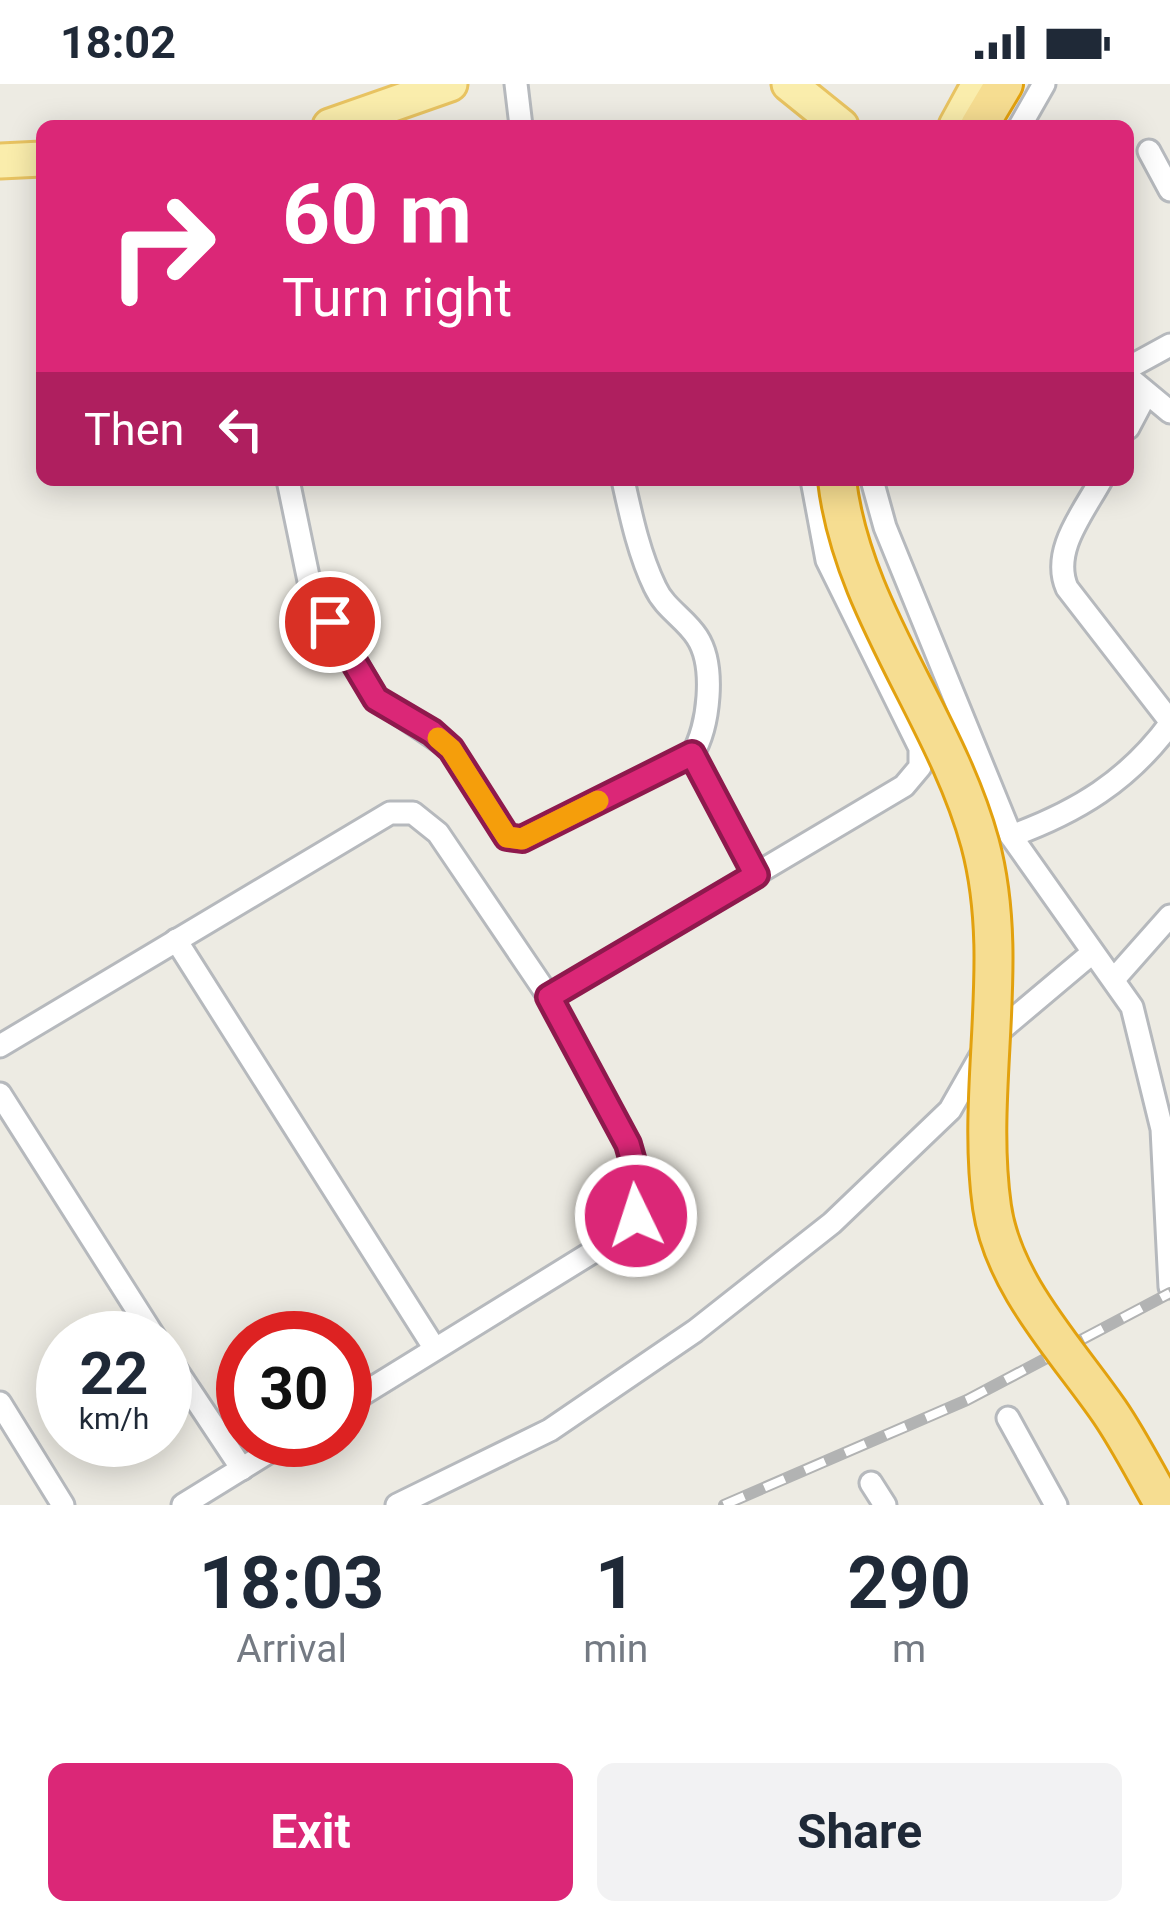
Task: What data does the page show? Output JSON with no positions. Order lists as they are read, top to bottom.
{
  "page": {
    "status": "18:02",
    "turn": ["60 m", "Turn right"],
    "then": "Then",
    "speed": "22 km/h",
    "limit": "30",
    "eta": [
      "18:03",
      "Arrival",
      "1",
      "min",
      "290",
      "m"
    ],
    "buttons": ["Exit", "Share"]
  }
}
